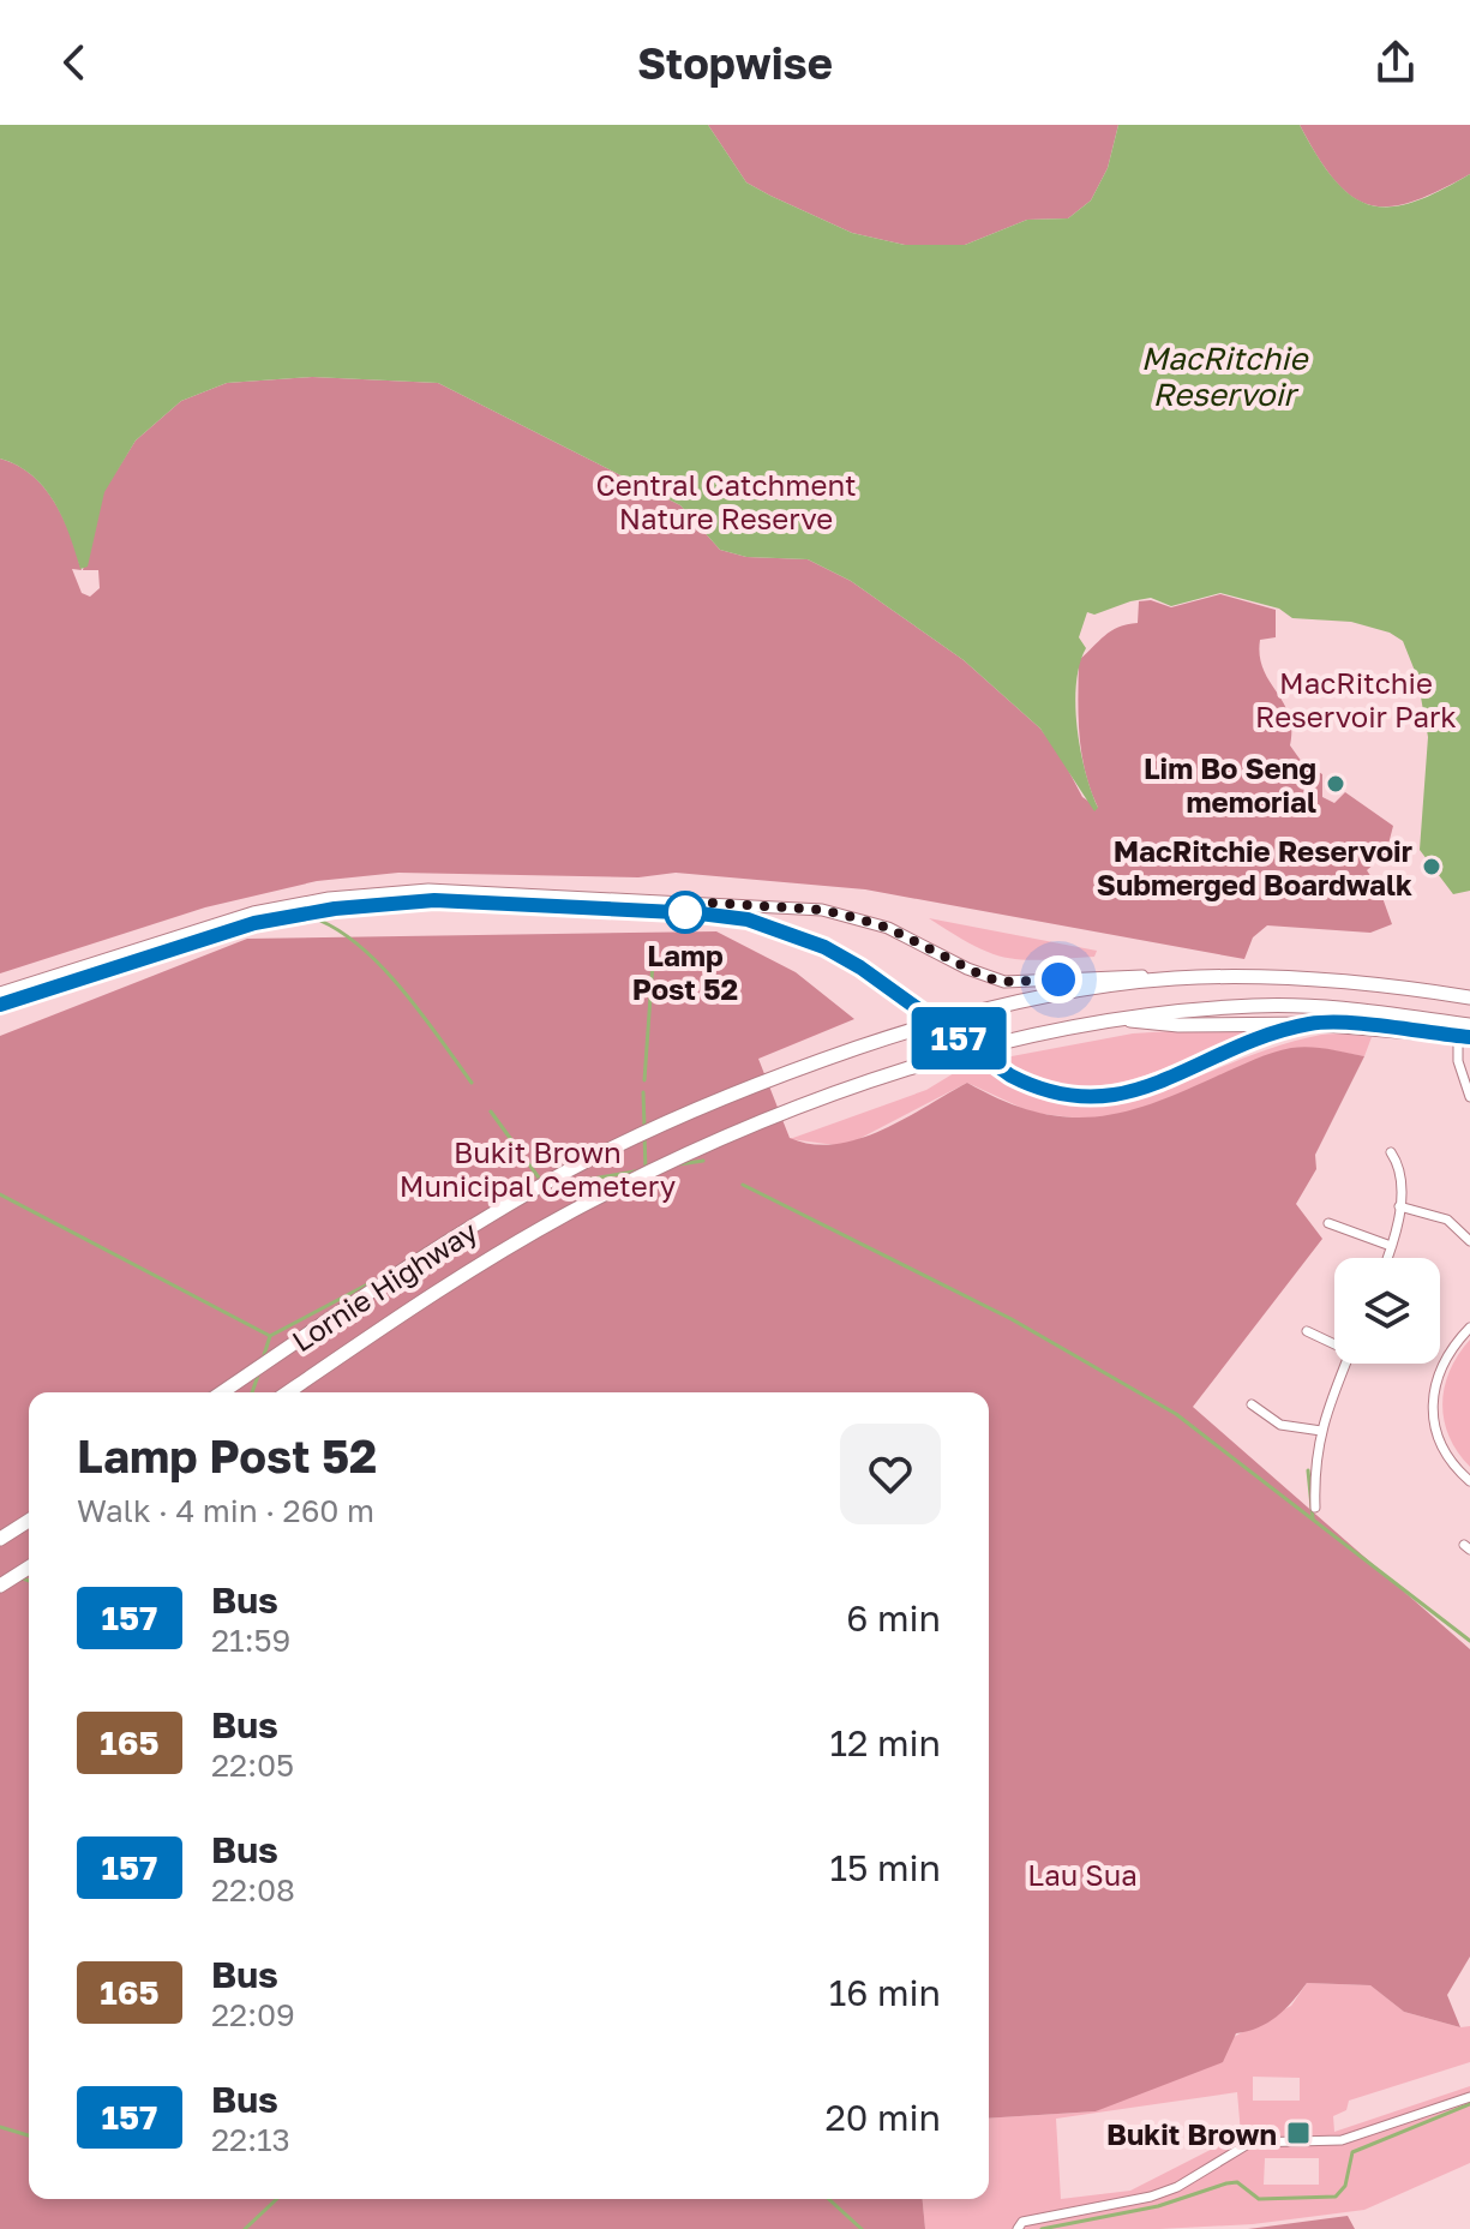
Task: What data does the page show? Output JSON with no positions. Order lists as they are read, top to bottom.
{
  "streets": {
    "main road": ["Lornie Highway"]
  },
  "water": ["MacRitchie Reservoir"],
  "parks": [
    "Central Catchment Nature Reserve",
    "MacRitchie Reservoir Park",
    "Bukit Brown Municipal Cemetery",
    "Lau Sua"
  ],
  "places": {
    "other": ["Lim Bo Seng memorial", "MacRitchie Reservoir Submerged Boardwalk", "Lamp Post 52"],
    "transit": ["Bukit Brown"]
  },
  "lines": ["bus line 157"],
  "page": {
    "header": "Stopwise",
    "on_map": "157",
    "heading": ["Lamp Post 52", "Walk · 4 min · 260 m"],
    "list": [
      {
        "mark": "157",
        "name": "Bus",
        "note": "21:59",
        "value": "6 min"
      },
      {
        "mark": "165",
        "name": "Bus",
        "note": "22:05",
        "value": "12 min"
      },
      {
        "mark": "157",
        "name": "Bus",
        "note": "22:08",
        "value": "15 min"
      },
      {
        "mark": "165",
        "name": "Bus",
        "note": "22:09",
        "value": "16 min"
      },
      {
        "mark": "157",
        "name": "Bus",
        "note": "22:13",
        "value": "20 min"
      }
    ]
  }
}
